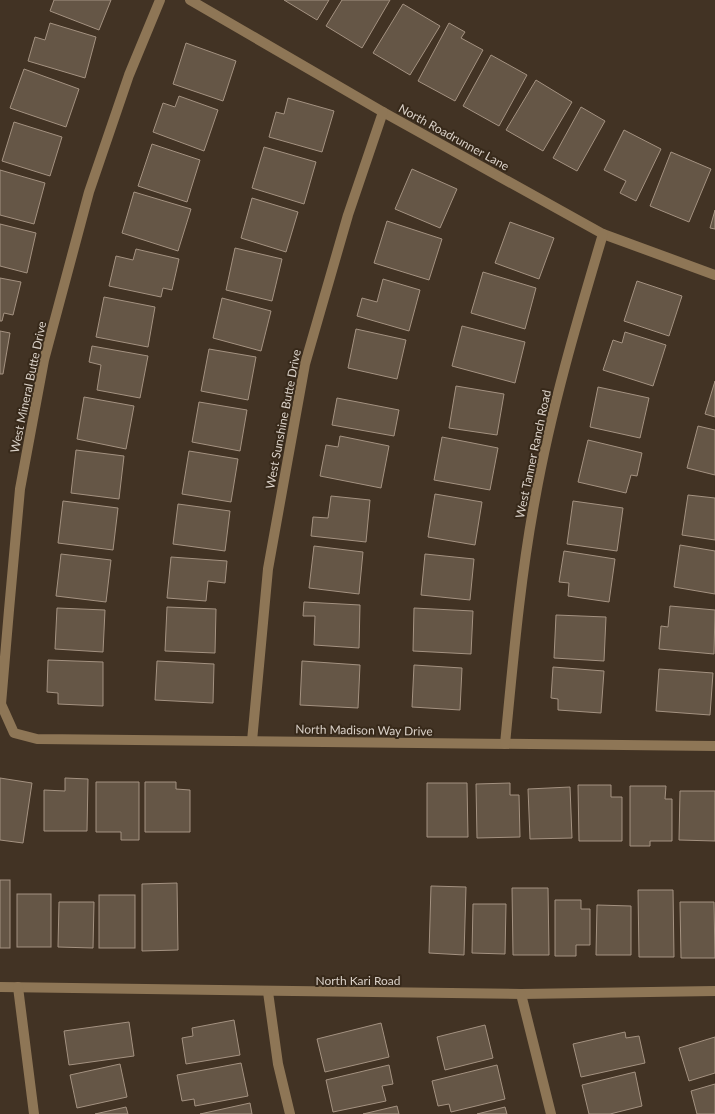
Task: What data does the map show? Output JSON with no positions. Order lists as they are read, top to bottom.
{
  "streets": {
    "street": [
      "North Roadrunner Lane",
      "West Mineral Butte Drive",
      "West Sunshine Butte Drive",
      "West Tanner Ranch Road",
      "North Madison Way Drive",
      "North Kari Road"
    ]
  },
  "crossings": [
    ["North Roadrunner Lane", "West Sunshine Butte Drive"],
    ["North Roadrunner Lane", "West Tanner Ranch Road"],
    ["West Mineral Butte Drive", "North Madison Way Drive"],
    ["West Sunshine Butte Drive", "North Madison Way Drive"],
    ["West Tanner Ranch Road", "North Madison Way Drive"]
  ]
}
